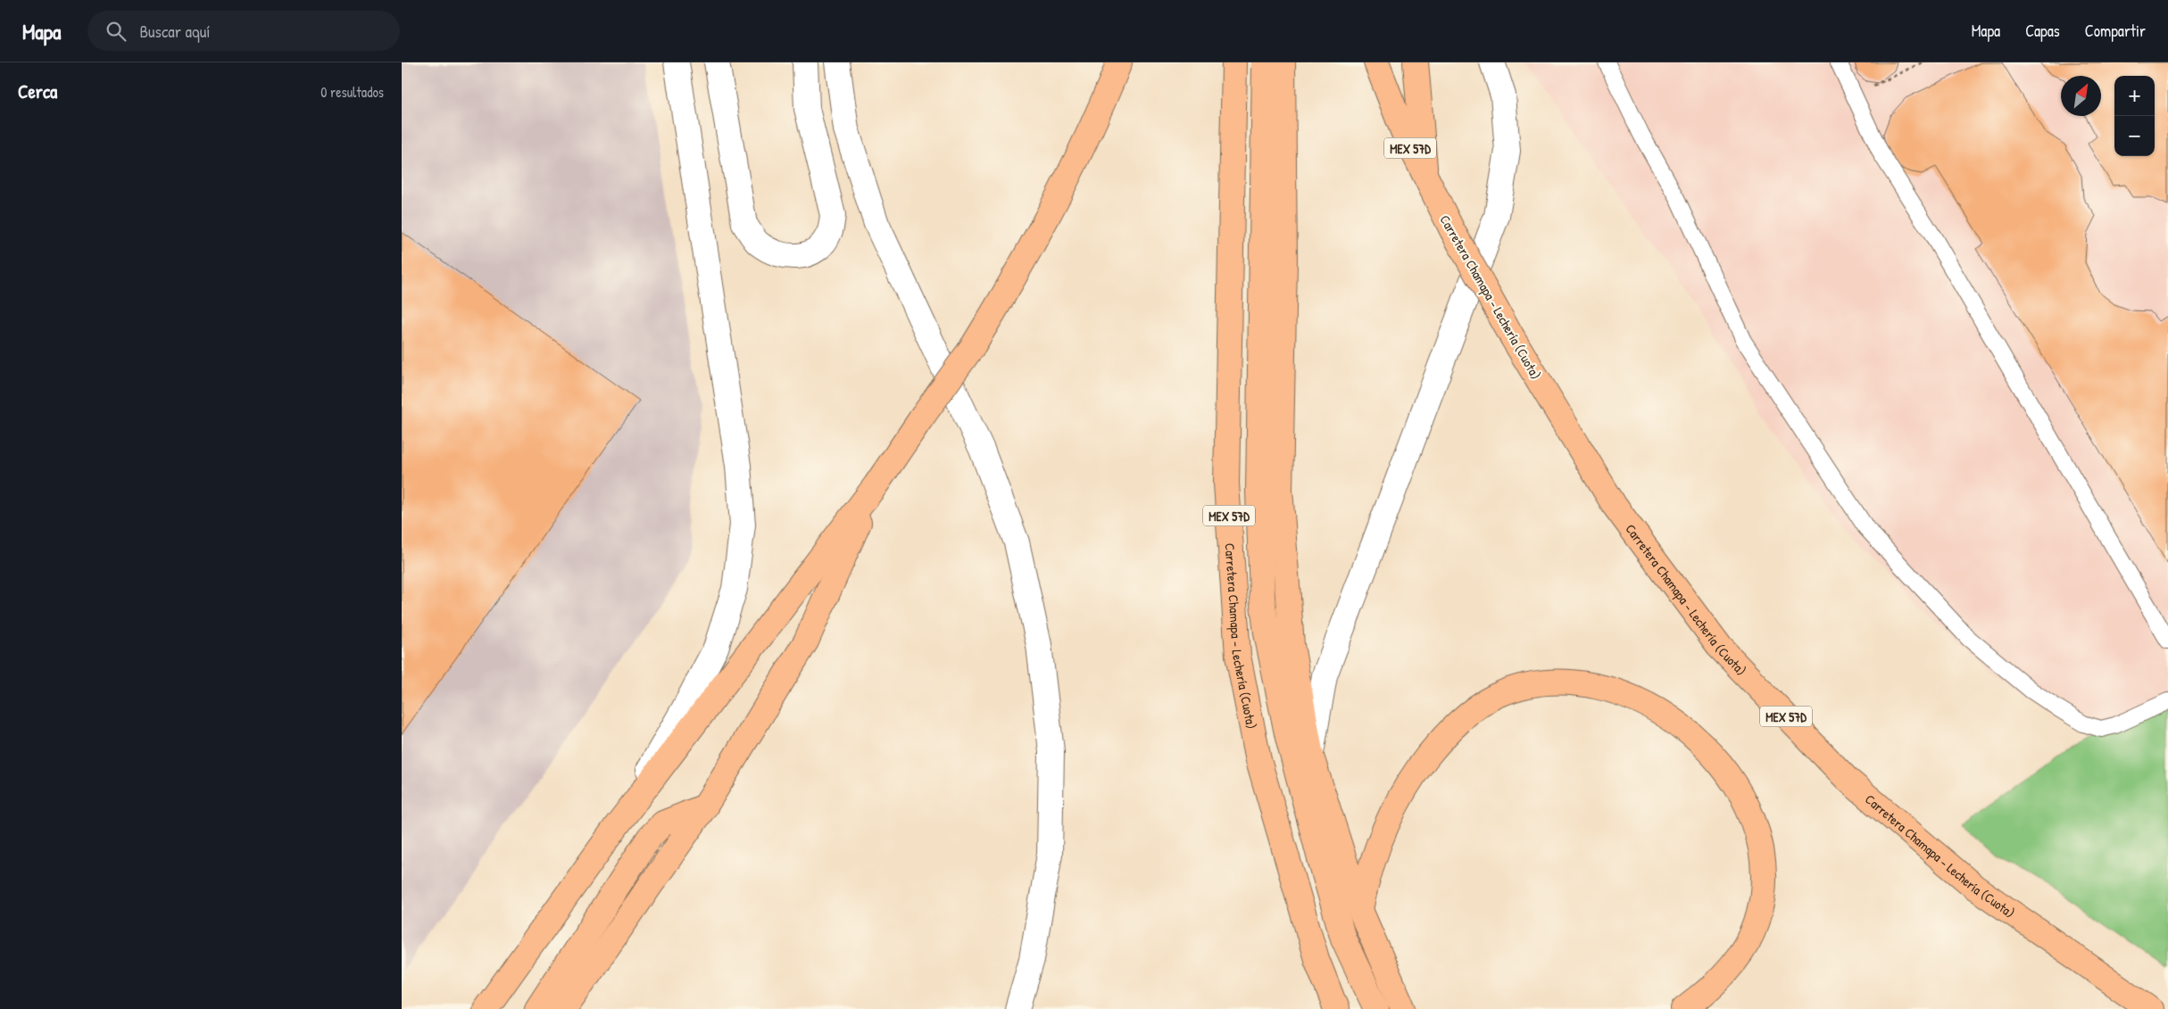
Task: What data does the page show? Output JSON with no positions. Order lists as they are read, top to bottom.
{
  "streets": {
    "highway": ["MEX 57D", "Carretera Chamapa - Lechería (Cuota)"]
  },
  "north": "top right",
  "page": {
    "header": "Mapa",
    "search": "Buscar aquí",
    "nav": ["Mapa", "Capas", "Compartir"],
    "heading": ["Cerca", "0 resultados"],
    "map_buttons": ["+", "−"]
  }
}
